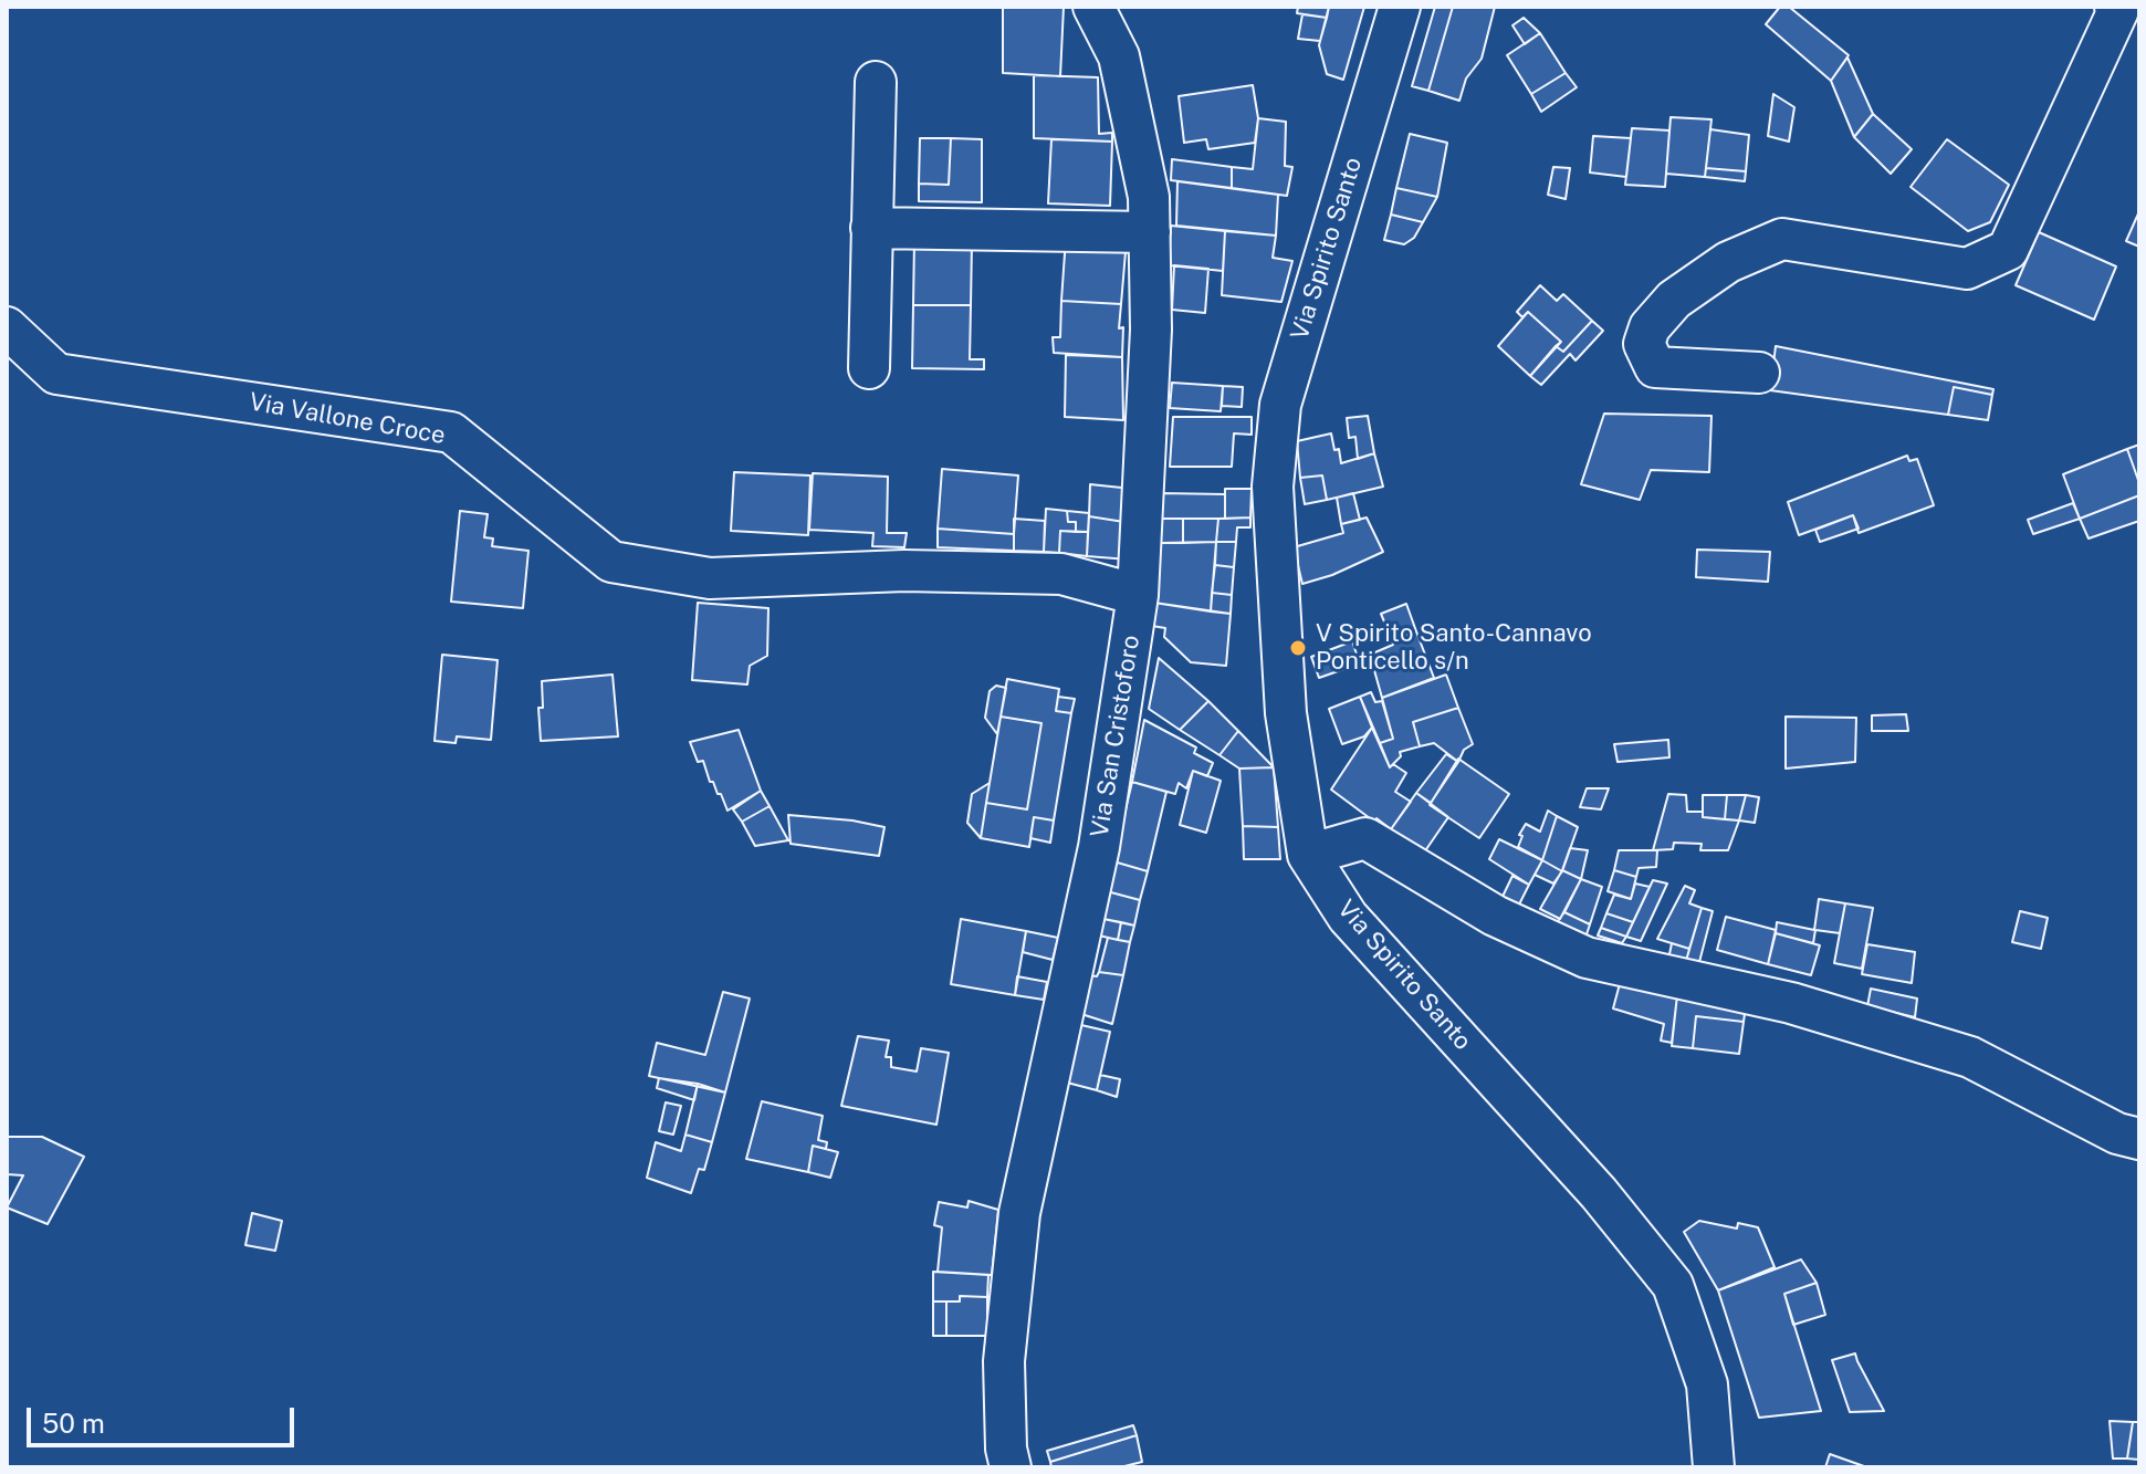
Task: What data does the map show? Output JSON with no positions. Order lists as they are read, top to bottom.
{
  "streets": {
    "street": ["Via Spirito Santo", "Via Vallone Croce", "Via San Cristoforo"]
  },
  "crossings": [
    ["Via Vallone Croce", "Via San Cristoforo"]
  ],
  "places": ["V Spirito Santo-Cannavo Ponticello s/n"],
  "scale_bar": "50 m"
}
